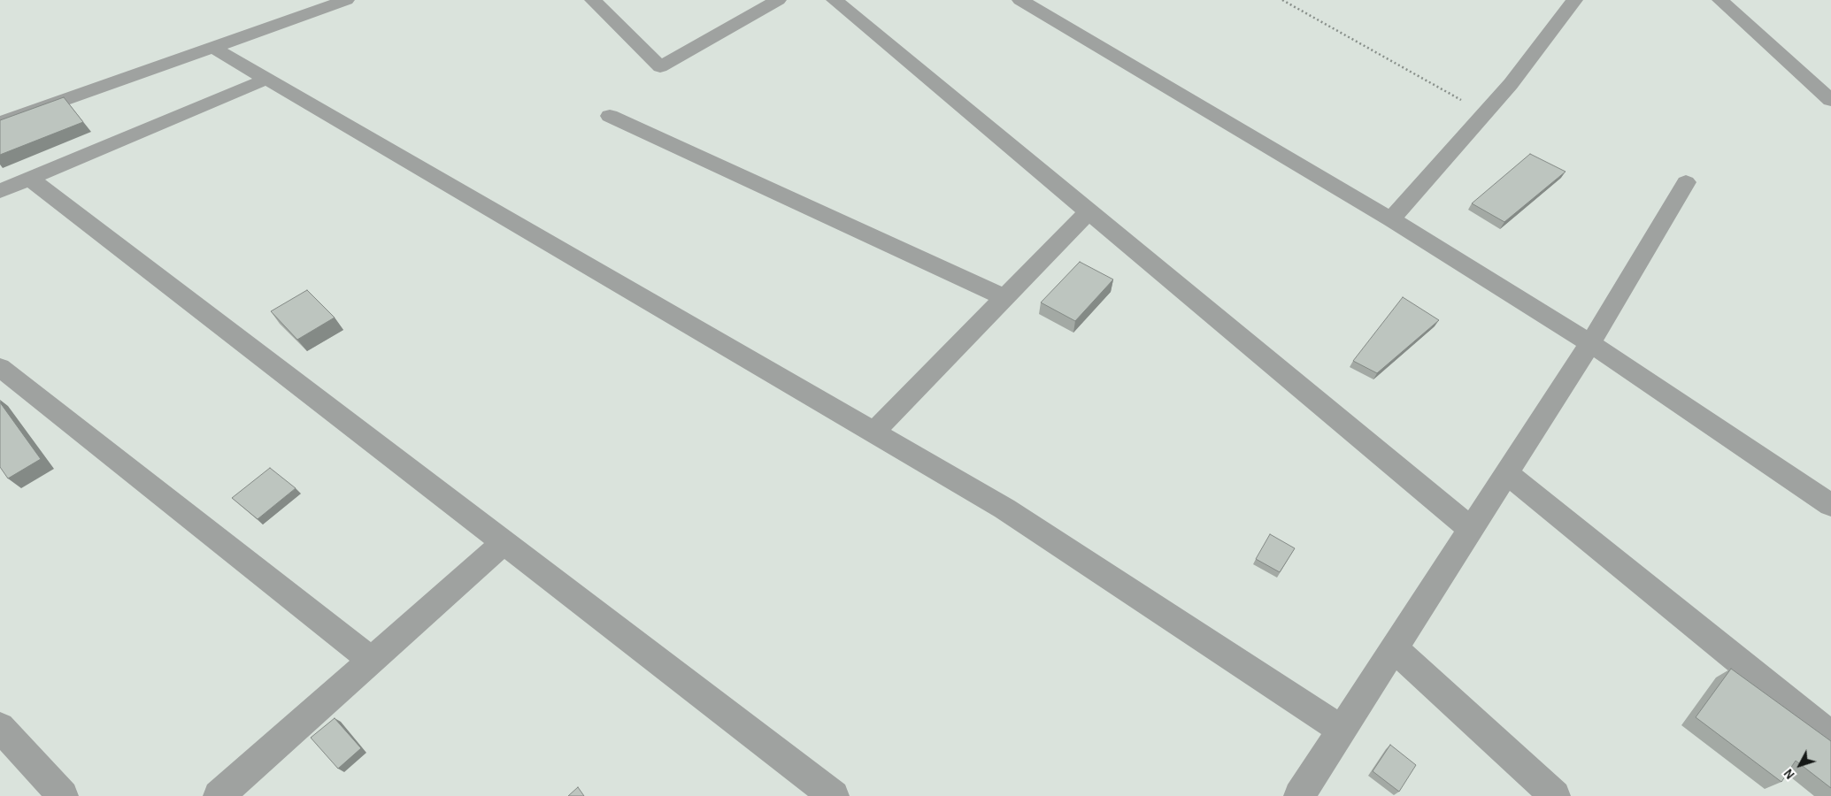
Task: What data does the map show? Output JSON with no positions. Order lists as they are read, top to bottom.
{
  "north": "bottom left"
}
